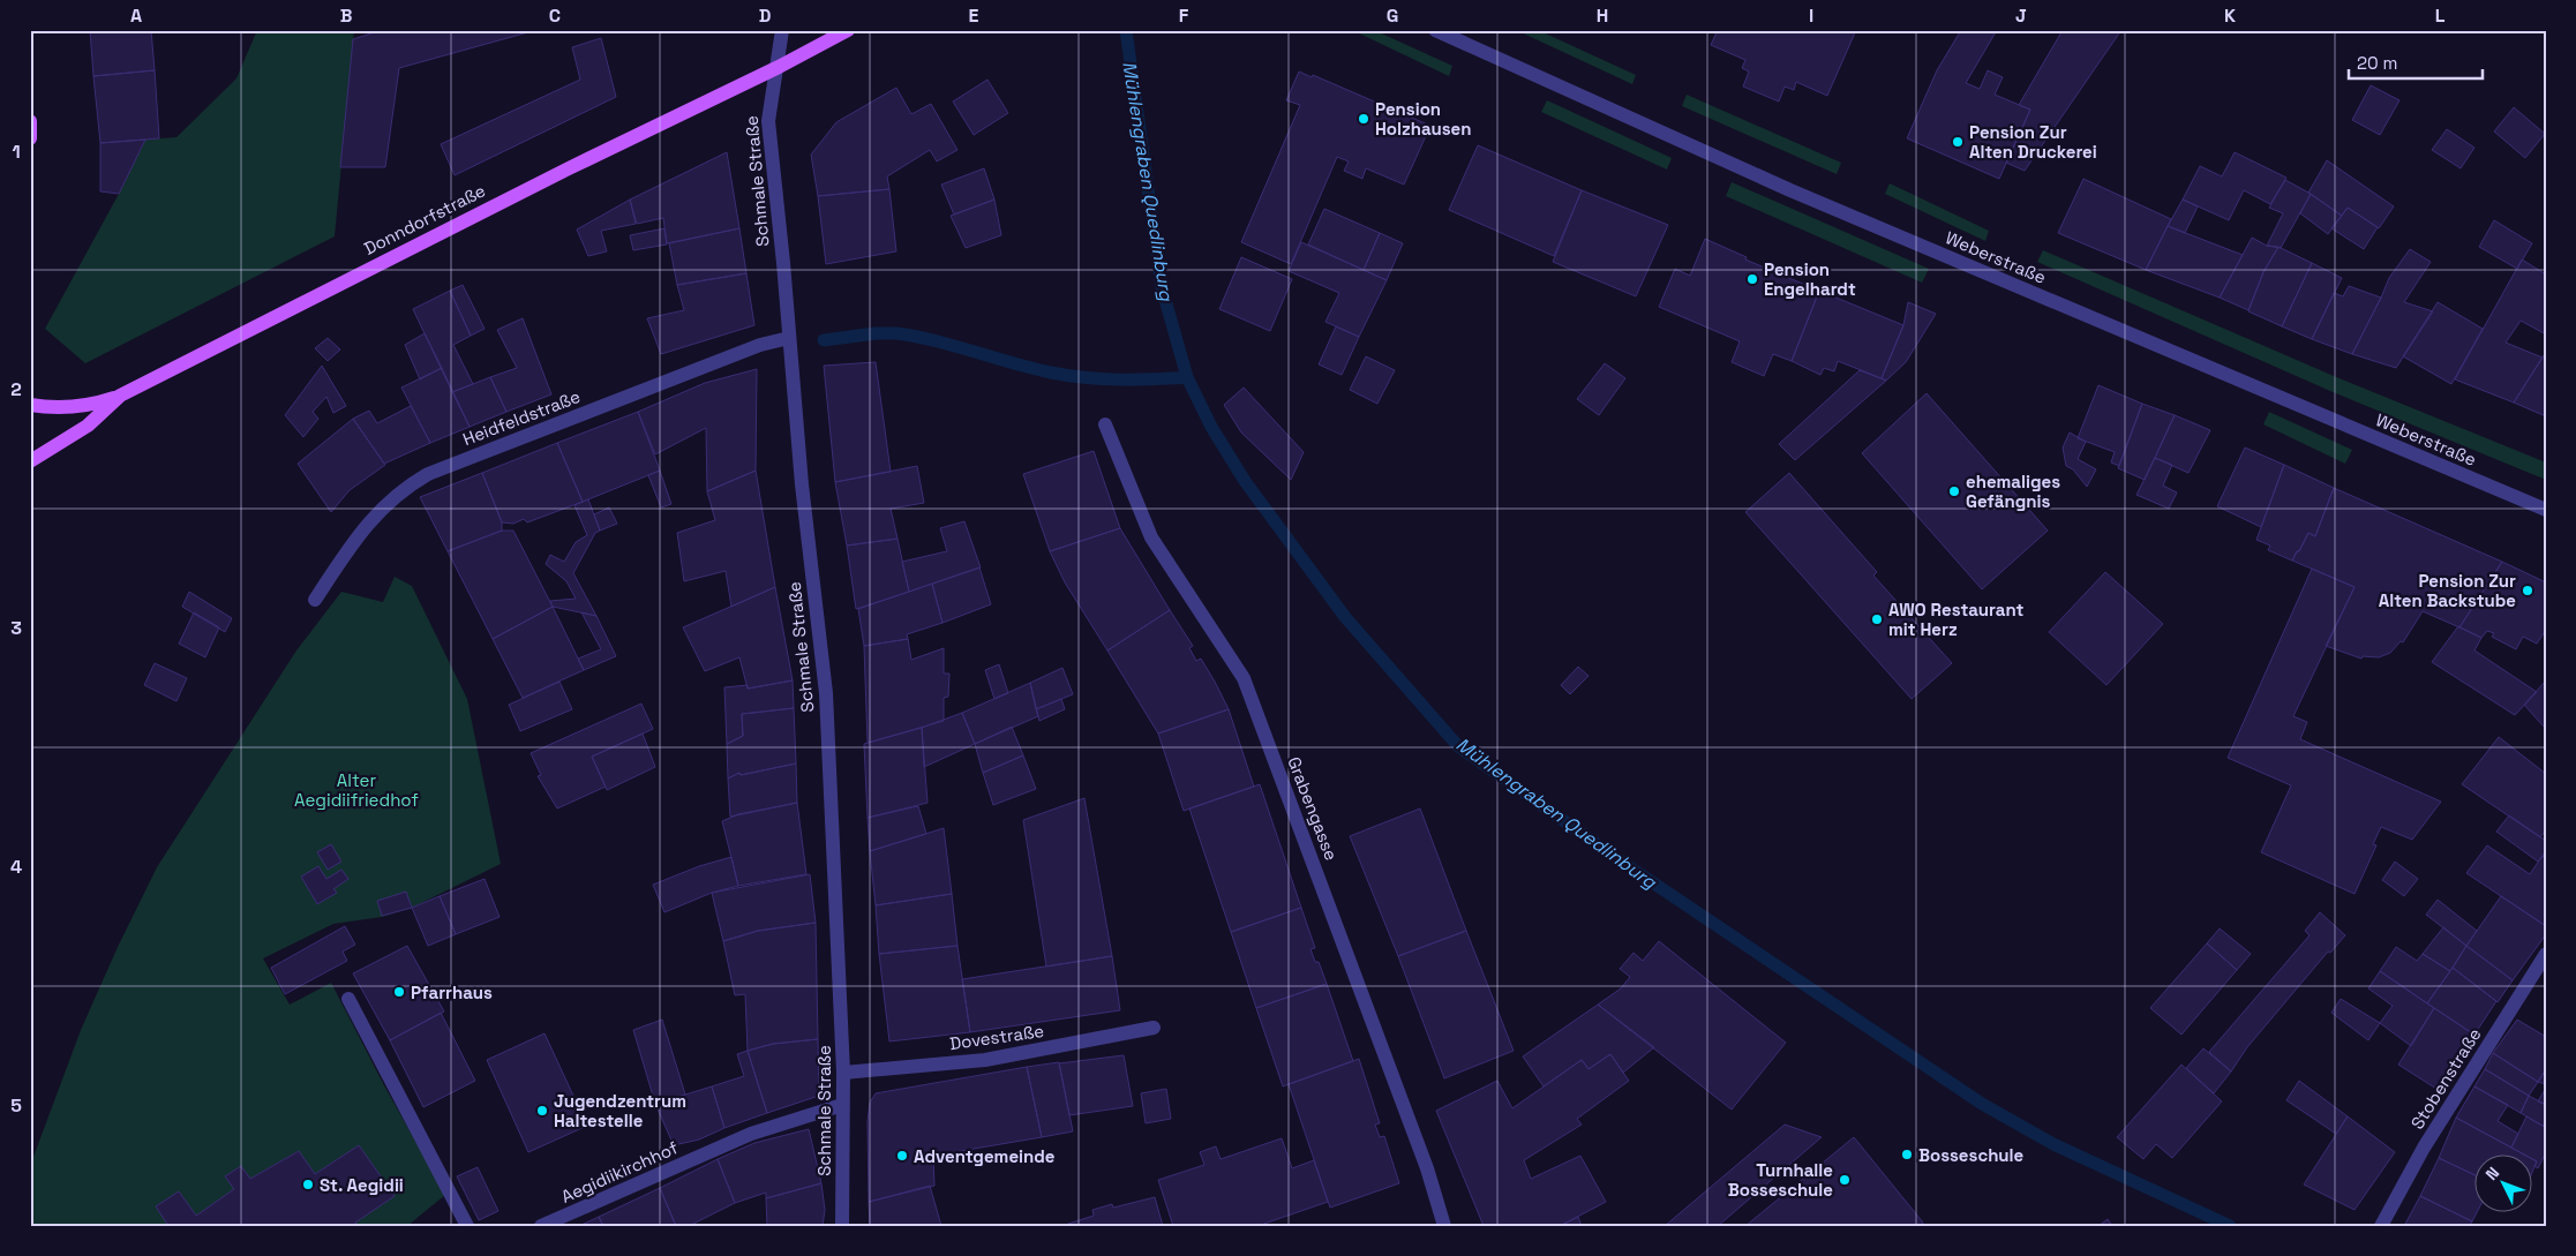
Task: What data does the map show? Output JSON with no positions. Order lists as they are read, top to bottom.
{
  "streets": {
    "main road": ["Donndorfstraße"],
    "street": [
      "Schmale Straße",
      "Weberstraße",
      "Heidfeldstraße",
      "Grabengasse",
      "Dovestraße",
      "Stobenstraße",
      "Aegidiikirchhof"
    ]
  },
  "crossings": [
    ["Schmale Straße", "Donndorfstraße"],
    ["Schmale Straße", "Heidfeldstraße"],
    ["Schmale Straße", "Dovestraße"],
    ["Schmale Straße", "Aegidiikirchhof"]
  ],
  "water": ["Mühlengraben Quedlinburg"],
  "parks": ["Alter Aegidiifriedhof"],
  "places": [
    "Pension Holzhausen",
    "Pension Zur Alten Druckerei",
    "Pension Engelhardt",
    "ehemaliges Gefängnis",
    "Pension Zur Alten Backstube",
    "AWO Restaurant mit Herz",
    "Pfarrhaus",
    "Jugendzentrum Haltestelle",
    "Bosseschule",
    "Adventgemeinde",
    "Turnhalle Bosseschule",
    "St. Aegidii"
  ],
  "scale_bar": "20 m",
  "north": "top left",
  "grid": {
    "columns": [
      "A",
      "B",
      "C",
      "D",
      "E",
      "F",
      "G",
      "H",
      "I",
      "J",
      "K",
      "L"
    ],
    "rows": [
      "1",
      "2",
      "3",
      "4",
      "5"
    ]
  }
}
